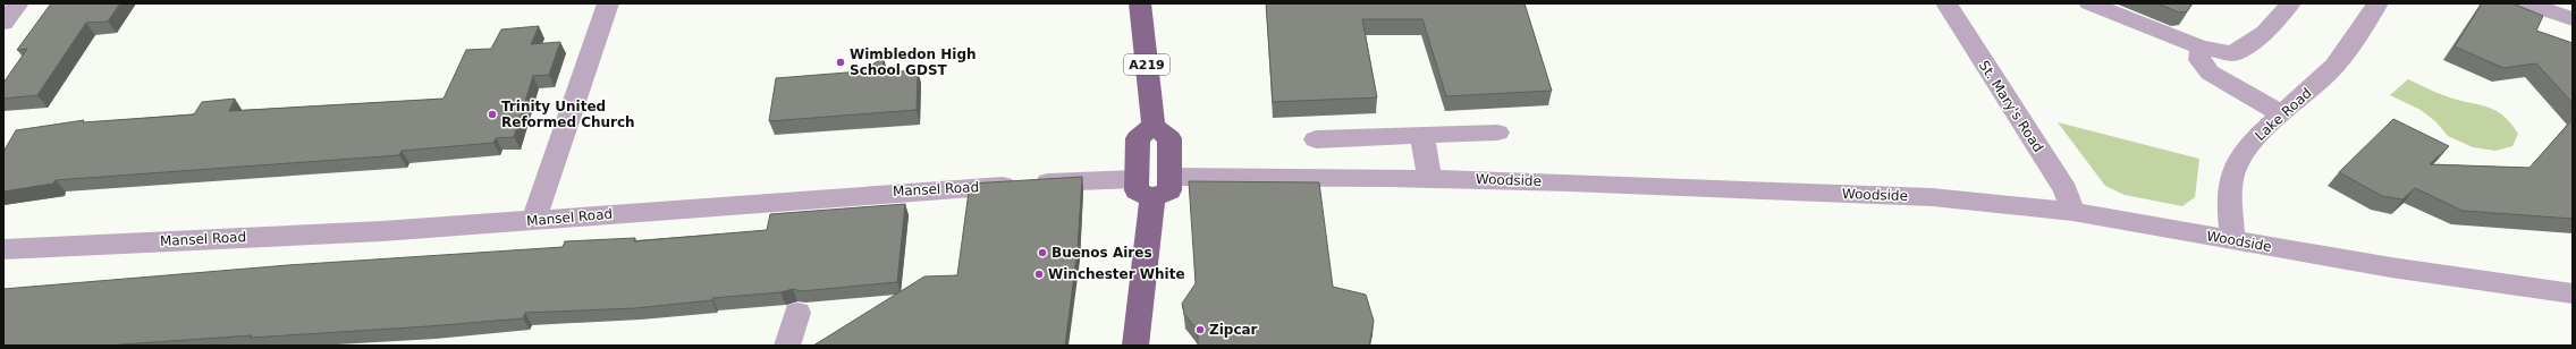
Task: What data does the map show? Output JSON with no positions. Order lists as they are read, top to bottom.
{
  "streets": {
    "main road": ["A219"],
    "street": [
      "St. Mary's Road",
      "Lake Road",
      "Woodside",
      "Mansel Road"
    ]
  },
  "crossings": [
    ["St. Mary's Road", "Woodside"],
    ["Lake Road", "Woodside"]
  ],
  "places": [
    "Wimbledon High School GDST",
    "Trinity United Reformed Church",
    "Buenos Aires",
    "Winchester White",
    "Zipcar"
  ]
}
